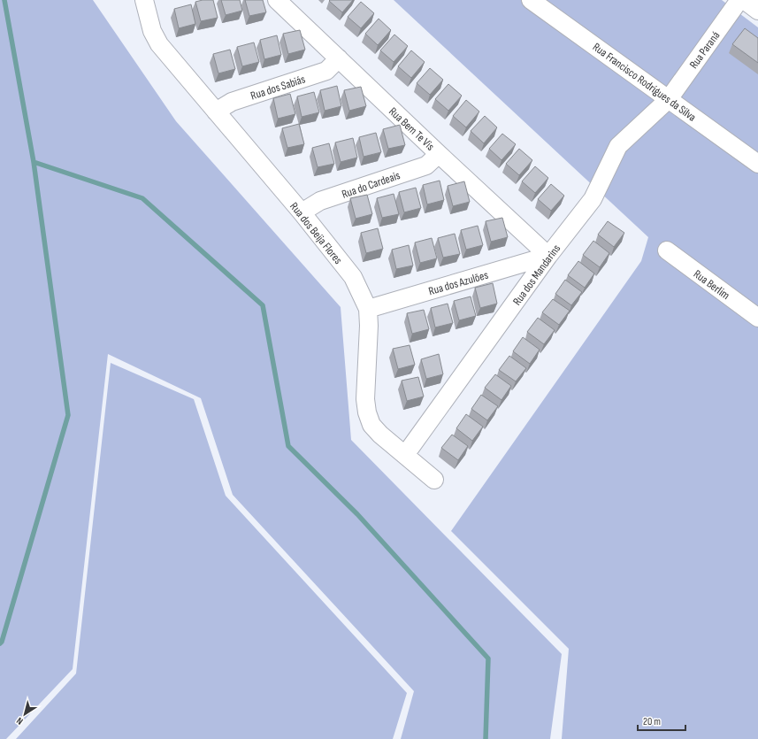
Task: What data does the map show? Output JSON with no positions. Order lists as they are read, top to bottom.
{
  "streets": {
    "street": [
      "Rua Paraná",
      "Rua Francisco Rodrigues da Silva",
      "Rua dos Sabiás",
      "Rua Bem Te Vis",
      "Rua do Cardeais",
      "Rua dos Beija Flores",
      "Rua dos Mandarins",
      "Rua dos Azulões",
      "Rua Berlim"
    ]
  },
  "crossings": [
    ["Rua Paraná", "Rua Francisco Rodrigues da Silva"],
    ["Rua Paraná", "Rua dos Mandarins"],
    ["Rua Francisco Rodrigues da Silva", "Rua dos Mandarins"],
    ["Rua dos Sabiás", "Rua Bem Te Vis"],
    ["Rua dos Sabiás", "Rua dos Beija Flores"],
    ["Rua Bem Te Vis", "Rua do Cardeais"],
    ["Rua Bem Te Vis", "Rua dos Mandarins"],
    ["Rua Bem Te Vis", "Rua dos Azulões"],
    ["Rua do Cardeais", "Rua dos Beija Flores"],
    ["Rua dos Beija Flores", "Rua dos Mandarins"],
    ["Rua dos Beija Flores", "Rua dos Azulões"],
    ["Rua dos Mandarins", "Rua dos Azulões"]
  ],
  "scale_bar": "20 m",
  "north": "bottom left"
}
